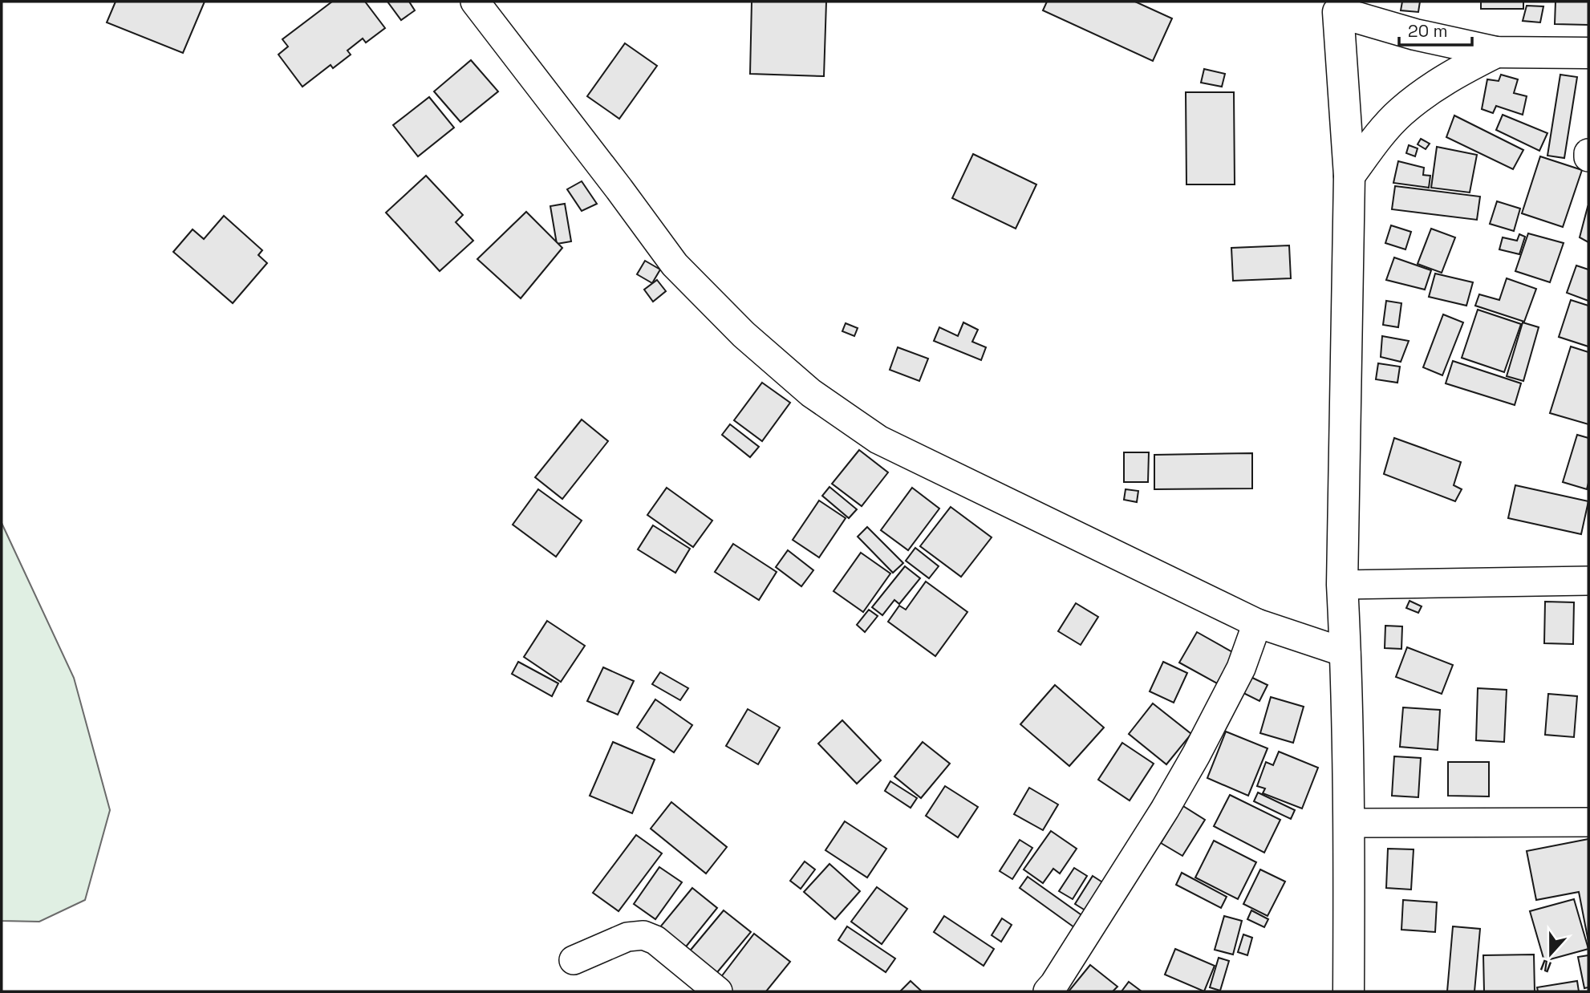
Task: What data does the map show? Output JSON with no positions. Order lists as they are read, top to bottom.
{
  "scale_bar": "20 m",
  "north": "bottom"
}
